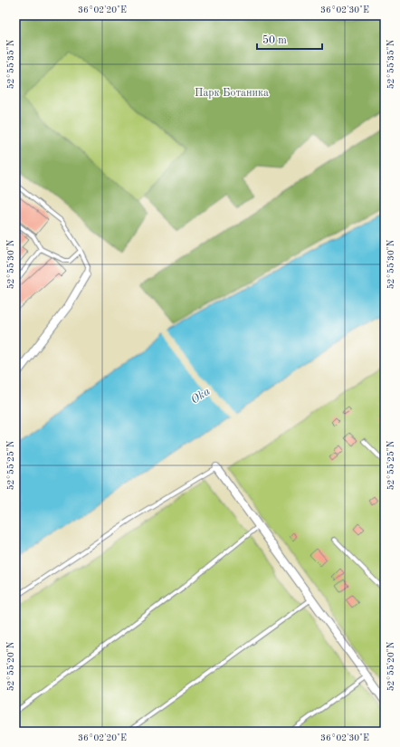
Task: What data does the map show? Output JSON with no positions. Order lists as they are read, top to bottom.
{
  "water": ["Oka"],
  "parks": ["Парк Ботаника"],
  "scale_bar": "50 m",
  "coordinates": [
    "36°02'20\"E",
    "36°02'30\"E",
    "52°55'35\"N",
    "52°55'30\"N",
    "52°55'25\"N",
    "52°55'20\"N"
  ]
}
